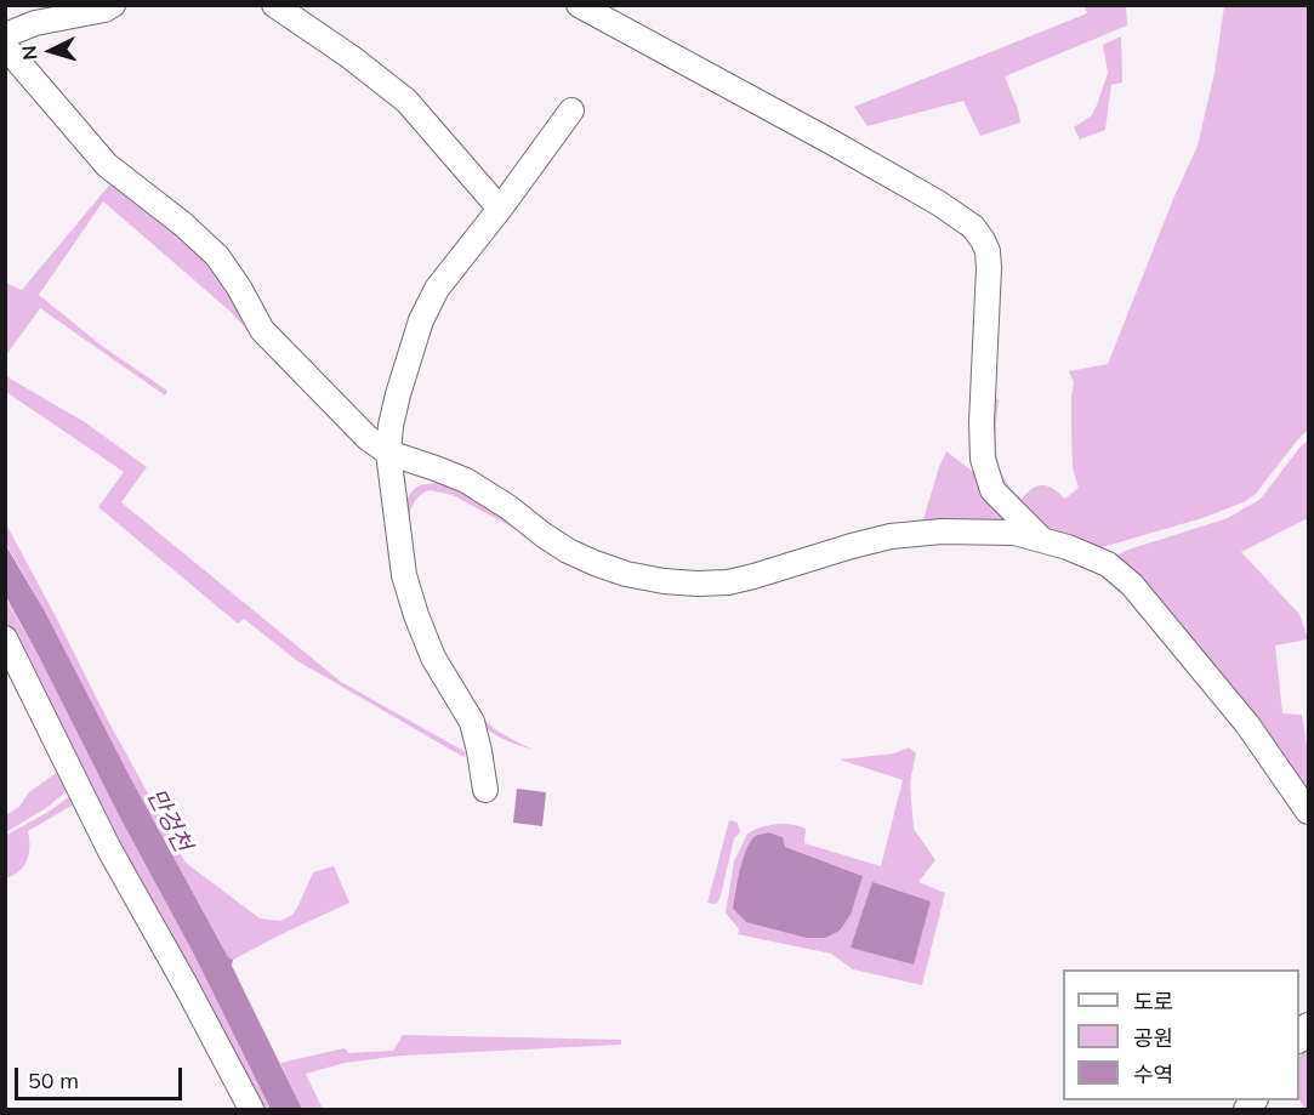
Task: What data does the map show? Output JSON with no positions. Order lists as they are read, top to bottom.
{
  "water": ["만겅천"],
  "legend": ["도로", "공원", "수역"],
  "scale_bar": "50 m",
  "north": "left"
}
